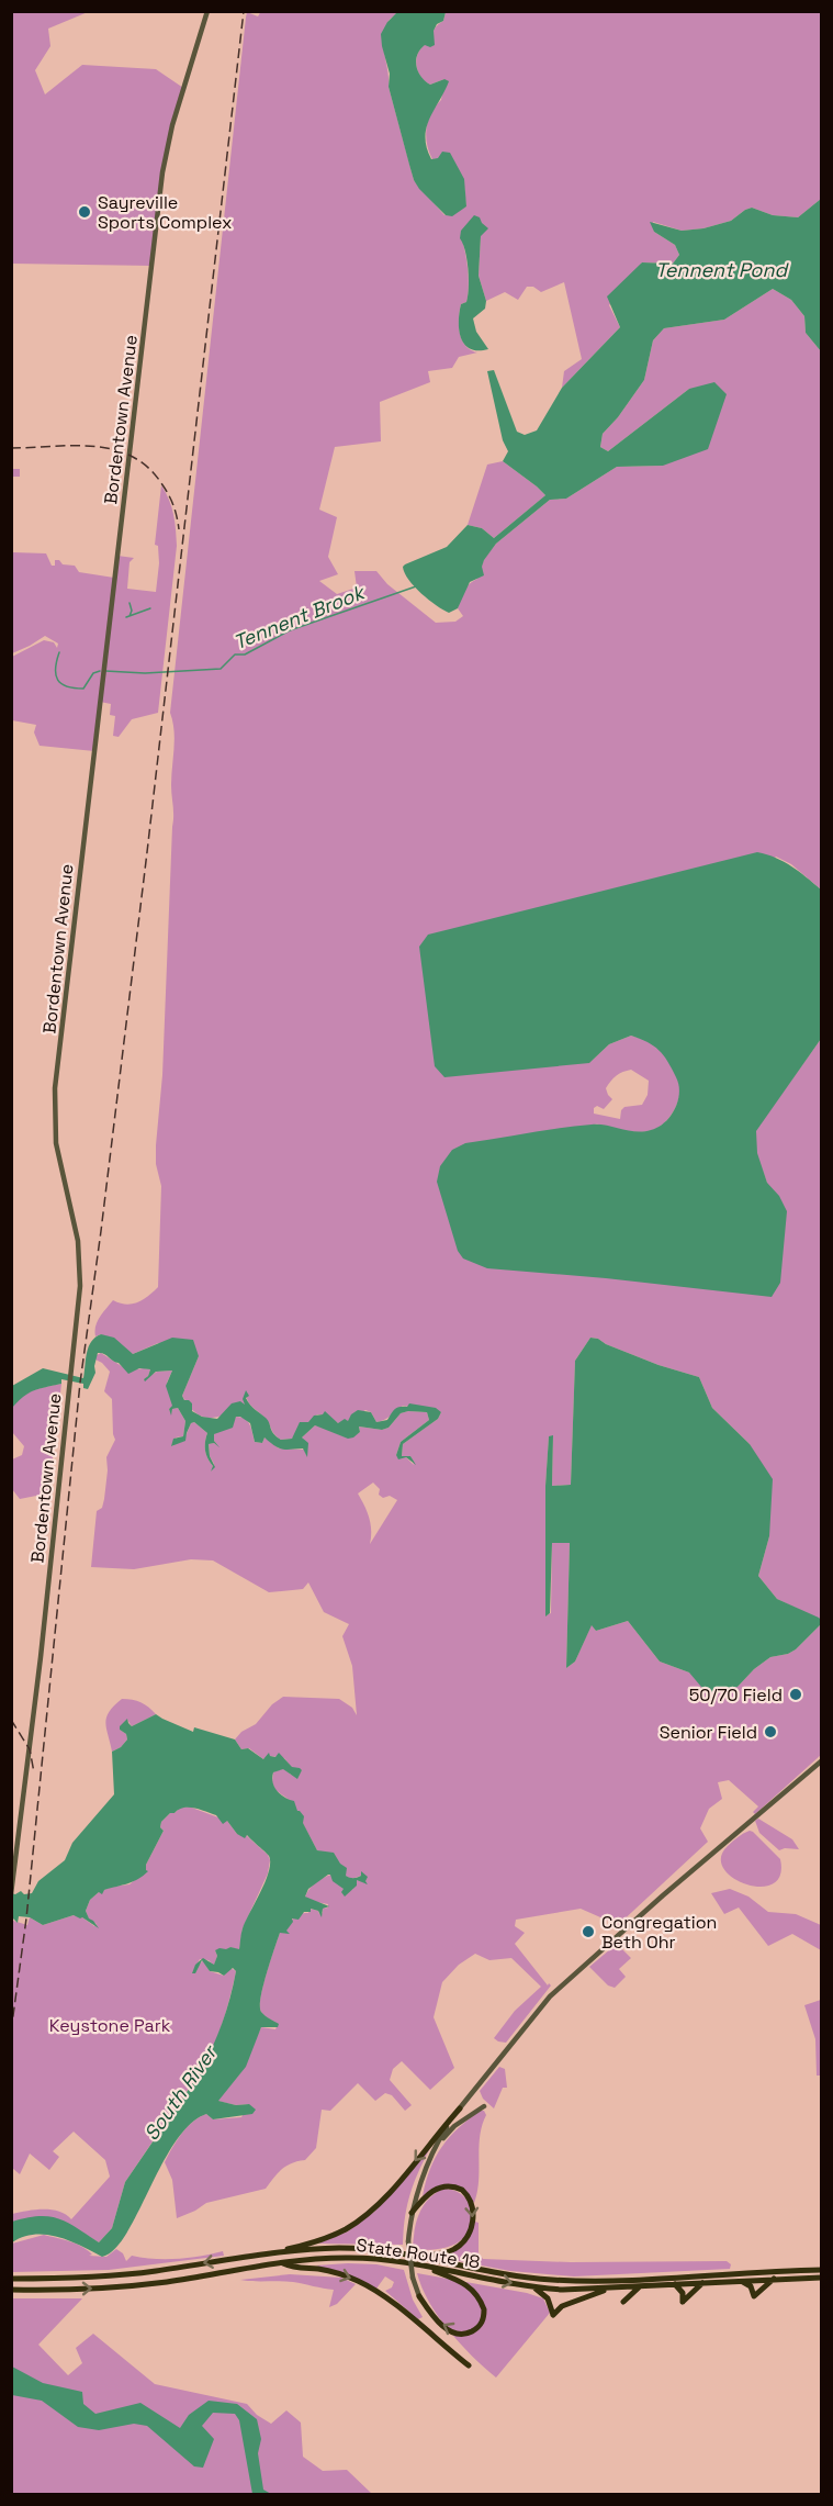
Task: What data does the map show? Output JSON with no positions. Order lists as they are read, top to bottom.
{
  "streets": {
    "highway": ["State Route 18"],
    "main road": ["Bordentown Avenue"]
  },
  "water": ["Tennent Pond", "Tennent Brook", "South River"],
  "parks": ["Keystone Park"],
  "places": [
    "Sayreville Sports Complex",
    "50/70 Field",
    "Senior Field",
    "Congregation Beth Ohr"
  ]
}
